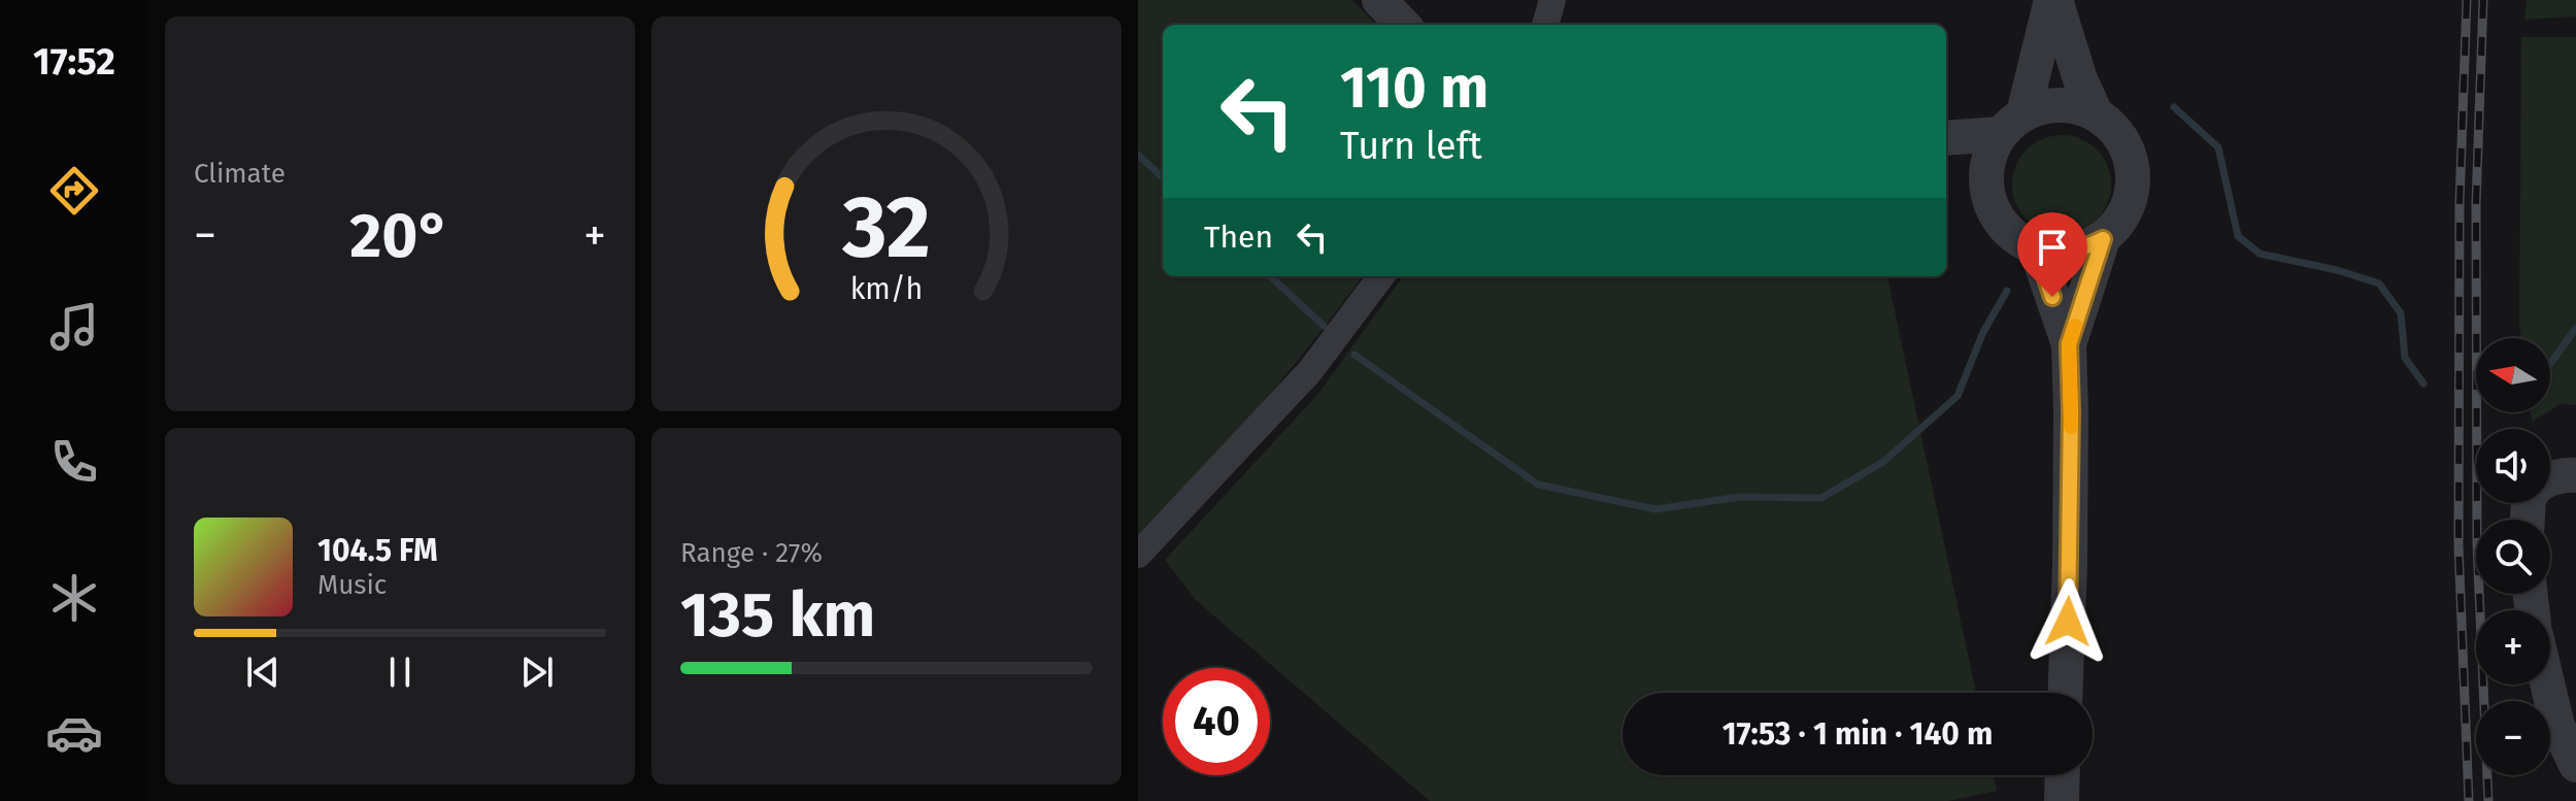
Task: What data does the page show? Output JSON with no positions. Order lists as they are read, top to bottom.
{
  "north": "left",
  "page": {
    "tabs": "17:52",
    "tile": [
      "Climate",
      ["Range · 27%", "135 km"]
    ],
    "turn": ["110 m", "Turn left"],
    "then": "Then",
    "heat": ["−", "20°", "+"],
    "map_buttons": ["+", "−"],
    "song": ["104.5 FM", "Music"],
    "limit": "40",
    "trip": "17:53 · 1 min · 140 m",
    "gauge": ["32", "km/h"]
  }
}
